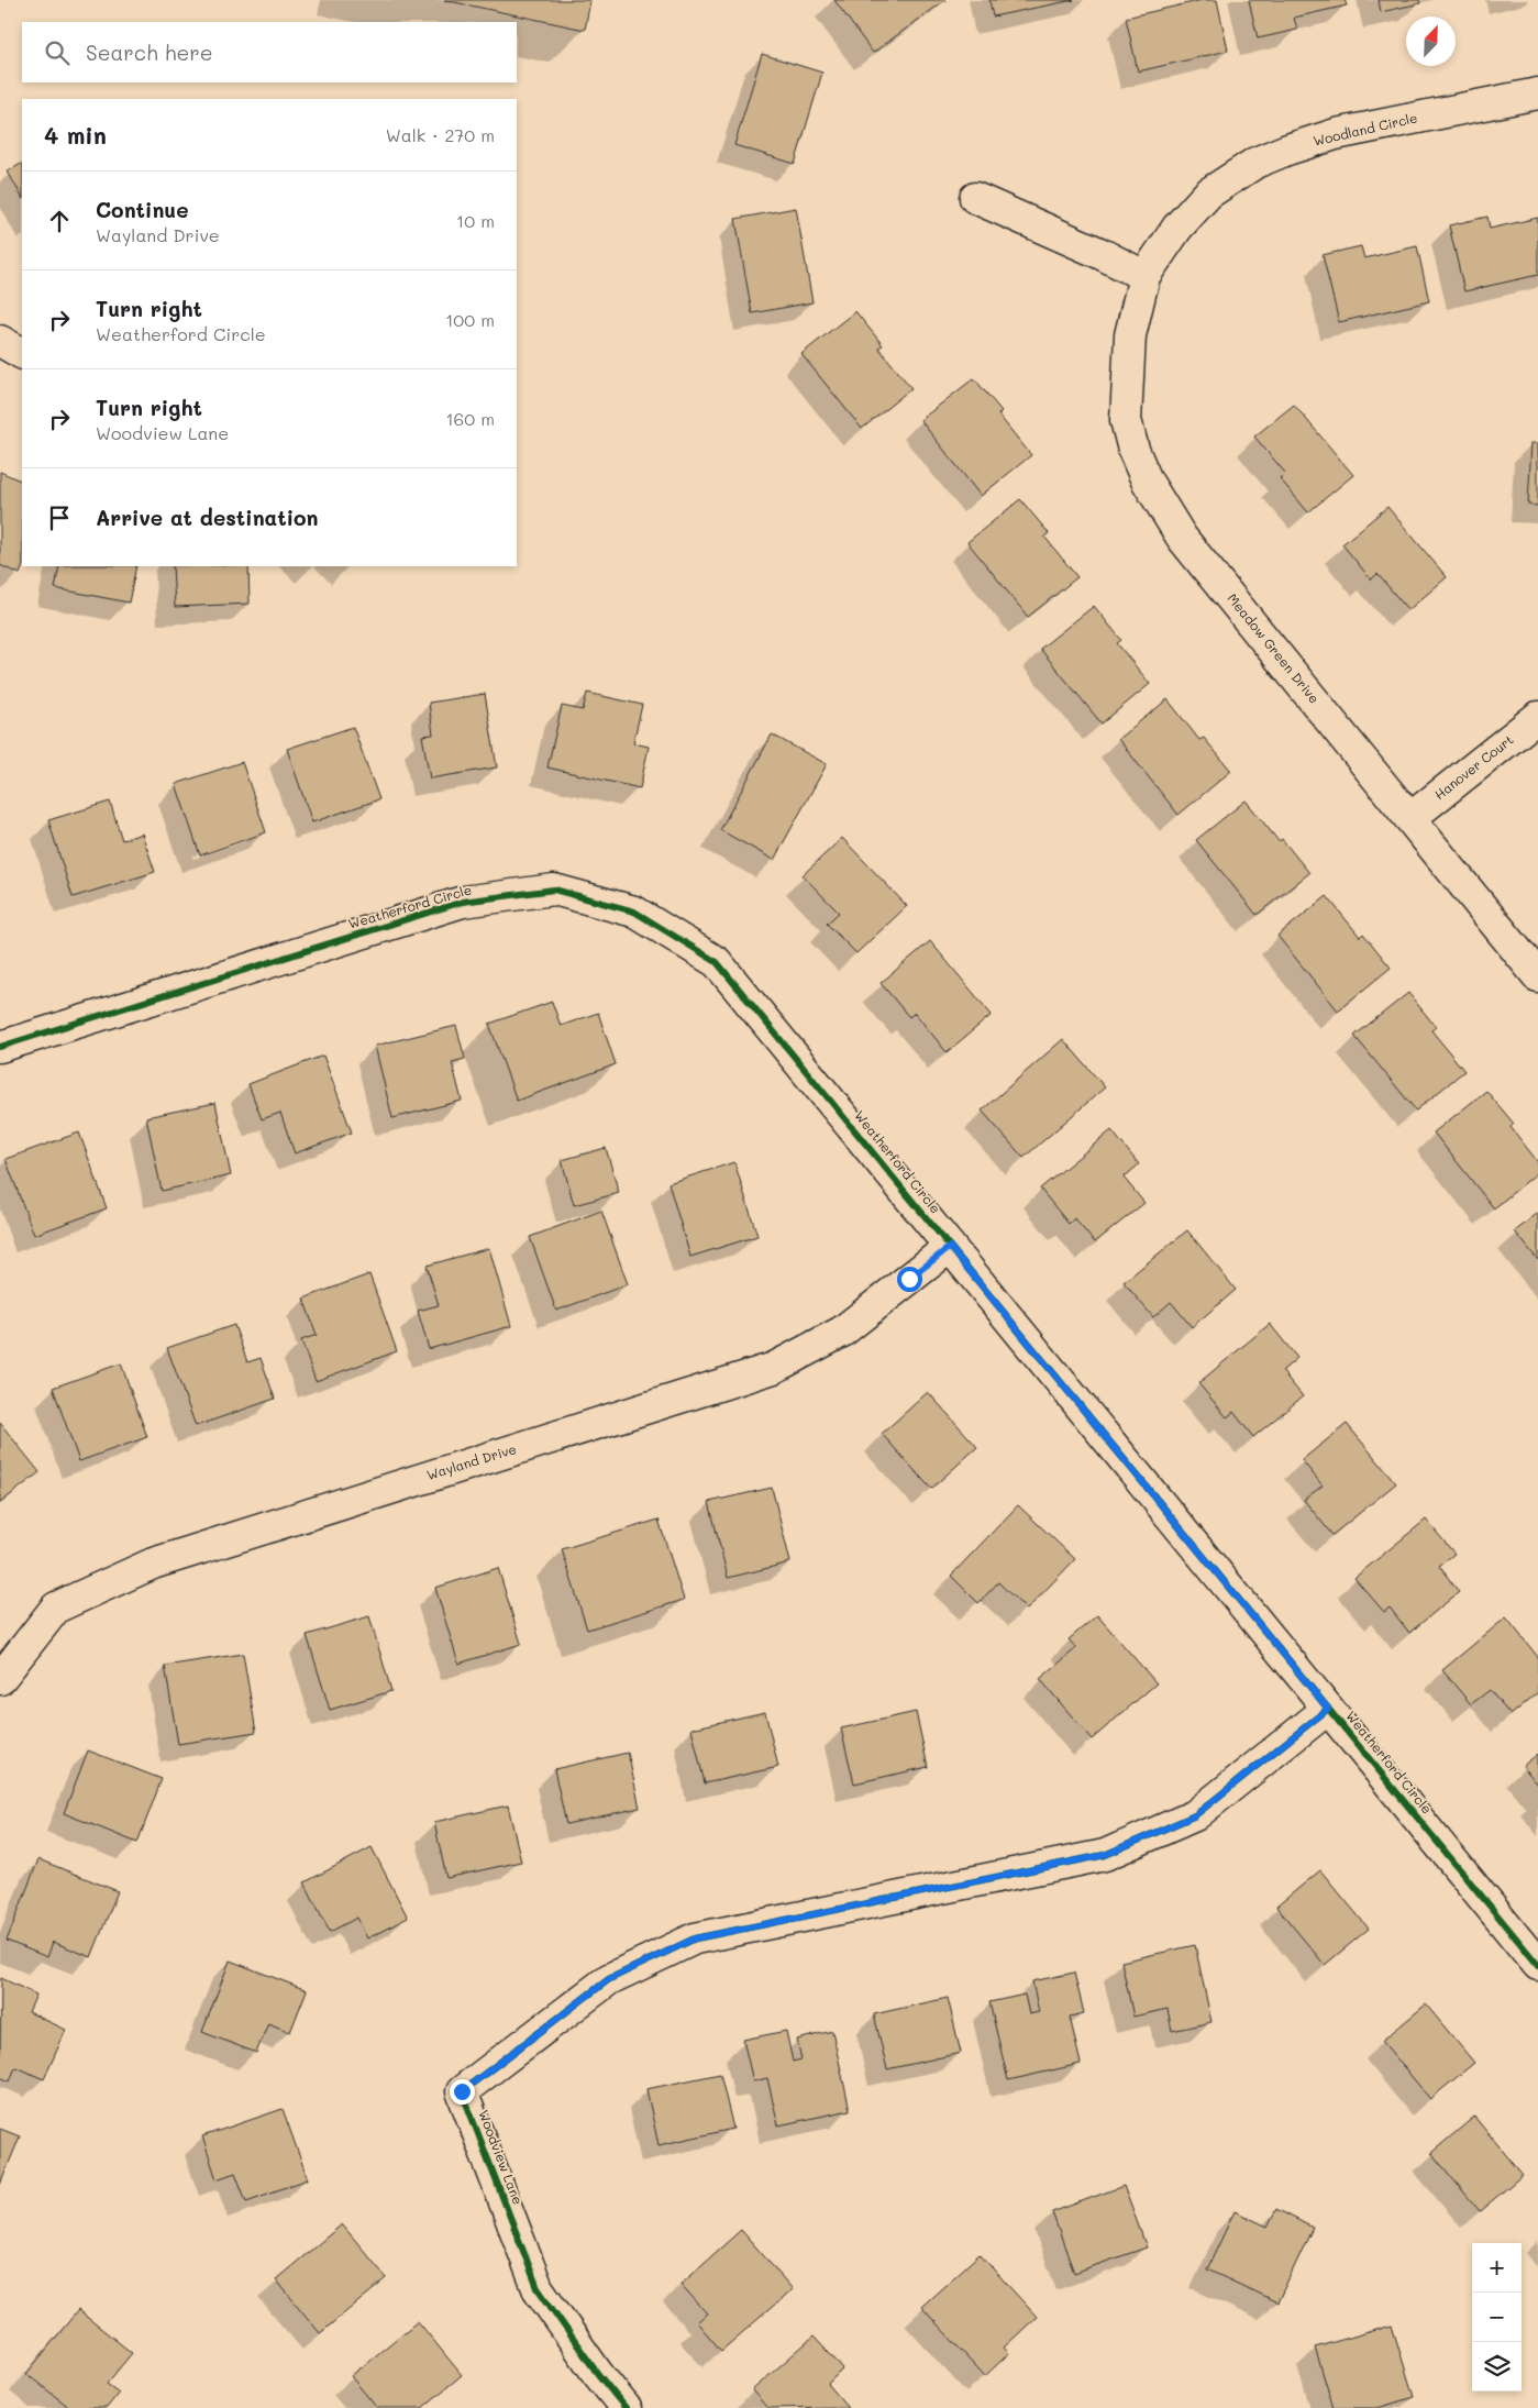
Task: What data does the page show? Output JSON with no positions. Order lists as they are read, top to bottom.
{
  "streets": {
    "street": [
      "Woodland Circle",
      "Meadow Green Drive",
      "Hanover Court",
      "Weatherford Circle",
      "Wayland Drive",
      "Woodview Lane"
    ]
  },
  "crossings": [
    ["Woodland Circle", "Meadow Green Drive"],
    ["Meadow Green Drive", "Hanover Court"],
    ["Weatherford Circle", "Wayland Drive"],
    ["Weatherford Circle", "Woodview Lane"]
  ],
  "north": "top right",
  "page": {
    "search": "Search here",
    "heading": ["4 min", "Walk · 270 m"],
    "list": [
      ["Continue", "Wayland Drive", "10 m"],
      ["Turn right", "Weatherford Circle", "100 m"],
      ["Turn right", "Woodview Lane", "160 m"],
      "Arrive at destination"
    ],
    "map_buttons": ["+", "−"]
  }
}
